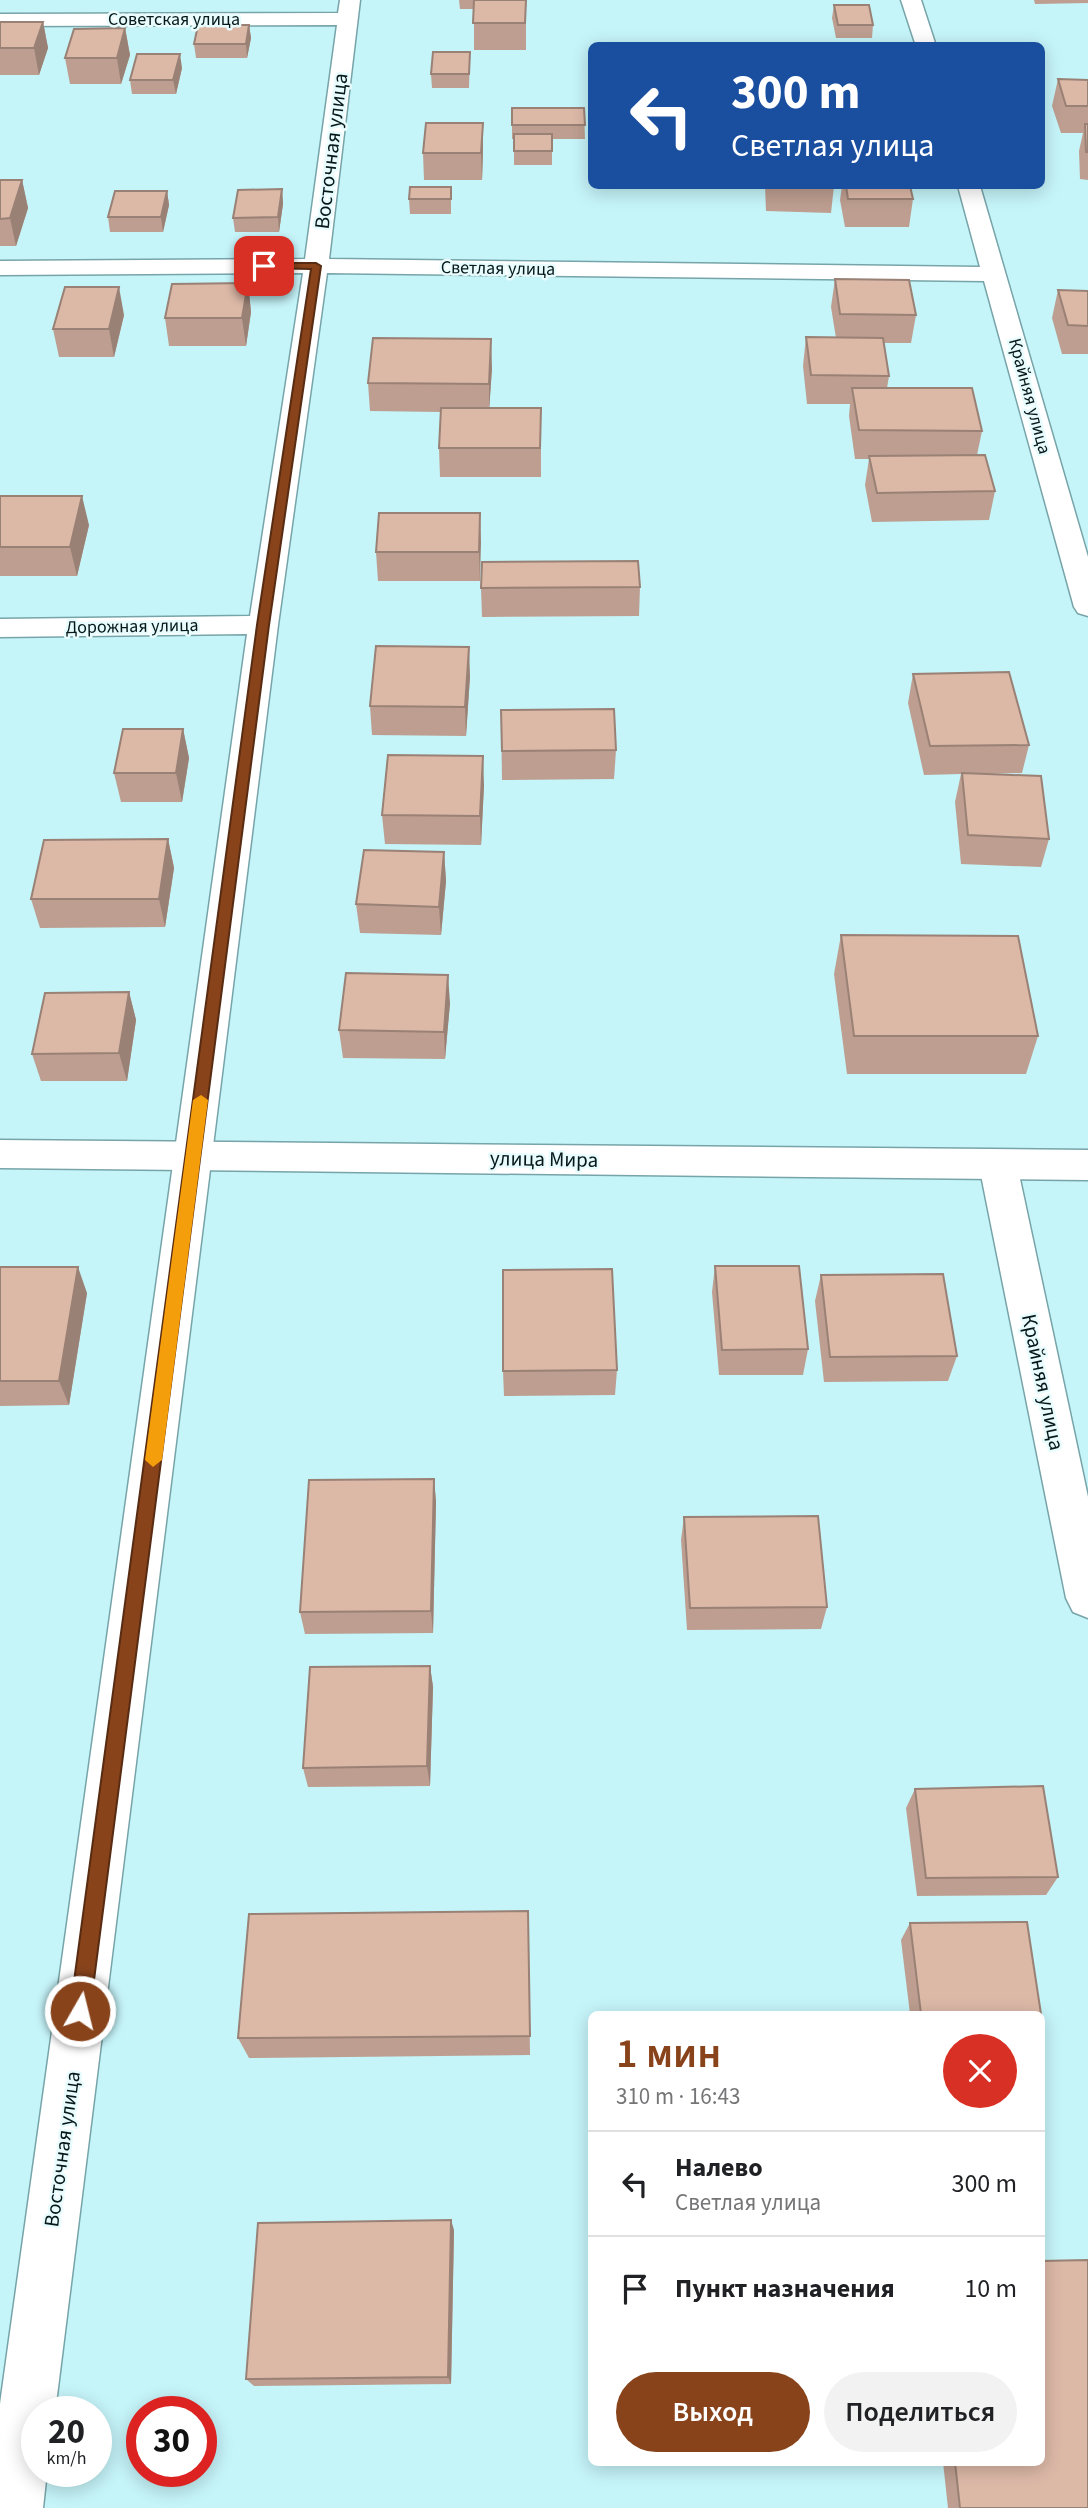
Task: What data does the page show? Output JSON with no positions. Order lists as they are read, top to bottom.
{
  "streets": {
    "street": [
      "Советская улица",
      "Восточная улица",
      "Светлая улица",
      "Крайняя улица",
      "Дорожная улица",
      "улица Мира"
    ]
  },
  "crossings": [
    ["Советская улица", "Восточная улица"],
    ["Восточная улица", "Светлая улица"],
    ["Восточная улица", "Дорожная улица"],
    ["Восточная улица", "улица Мира"],
    ["Светлая улица", "Крайняя улица"],
    ["Крайняя улица", "улица Мира"]
  ],
  "page": {
    "turn": ["300 m", "Светлая улица"],
    "heading": ["1 мин", "310 m · 16:43"],
    "list": [
      {
        "name": "Налево",
        "note": "Светлая улица",
        "value": "300 m"
      },
      {
        "name": "Пункт назначения",
        "value": "10 m"
      }
    ],
    "buttons": ["Выход", "Поделиться"],
    "speed": "20 km/h",
    "limit": "30"
  }
}
